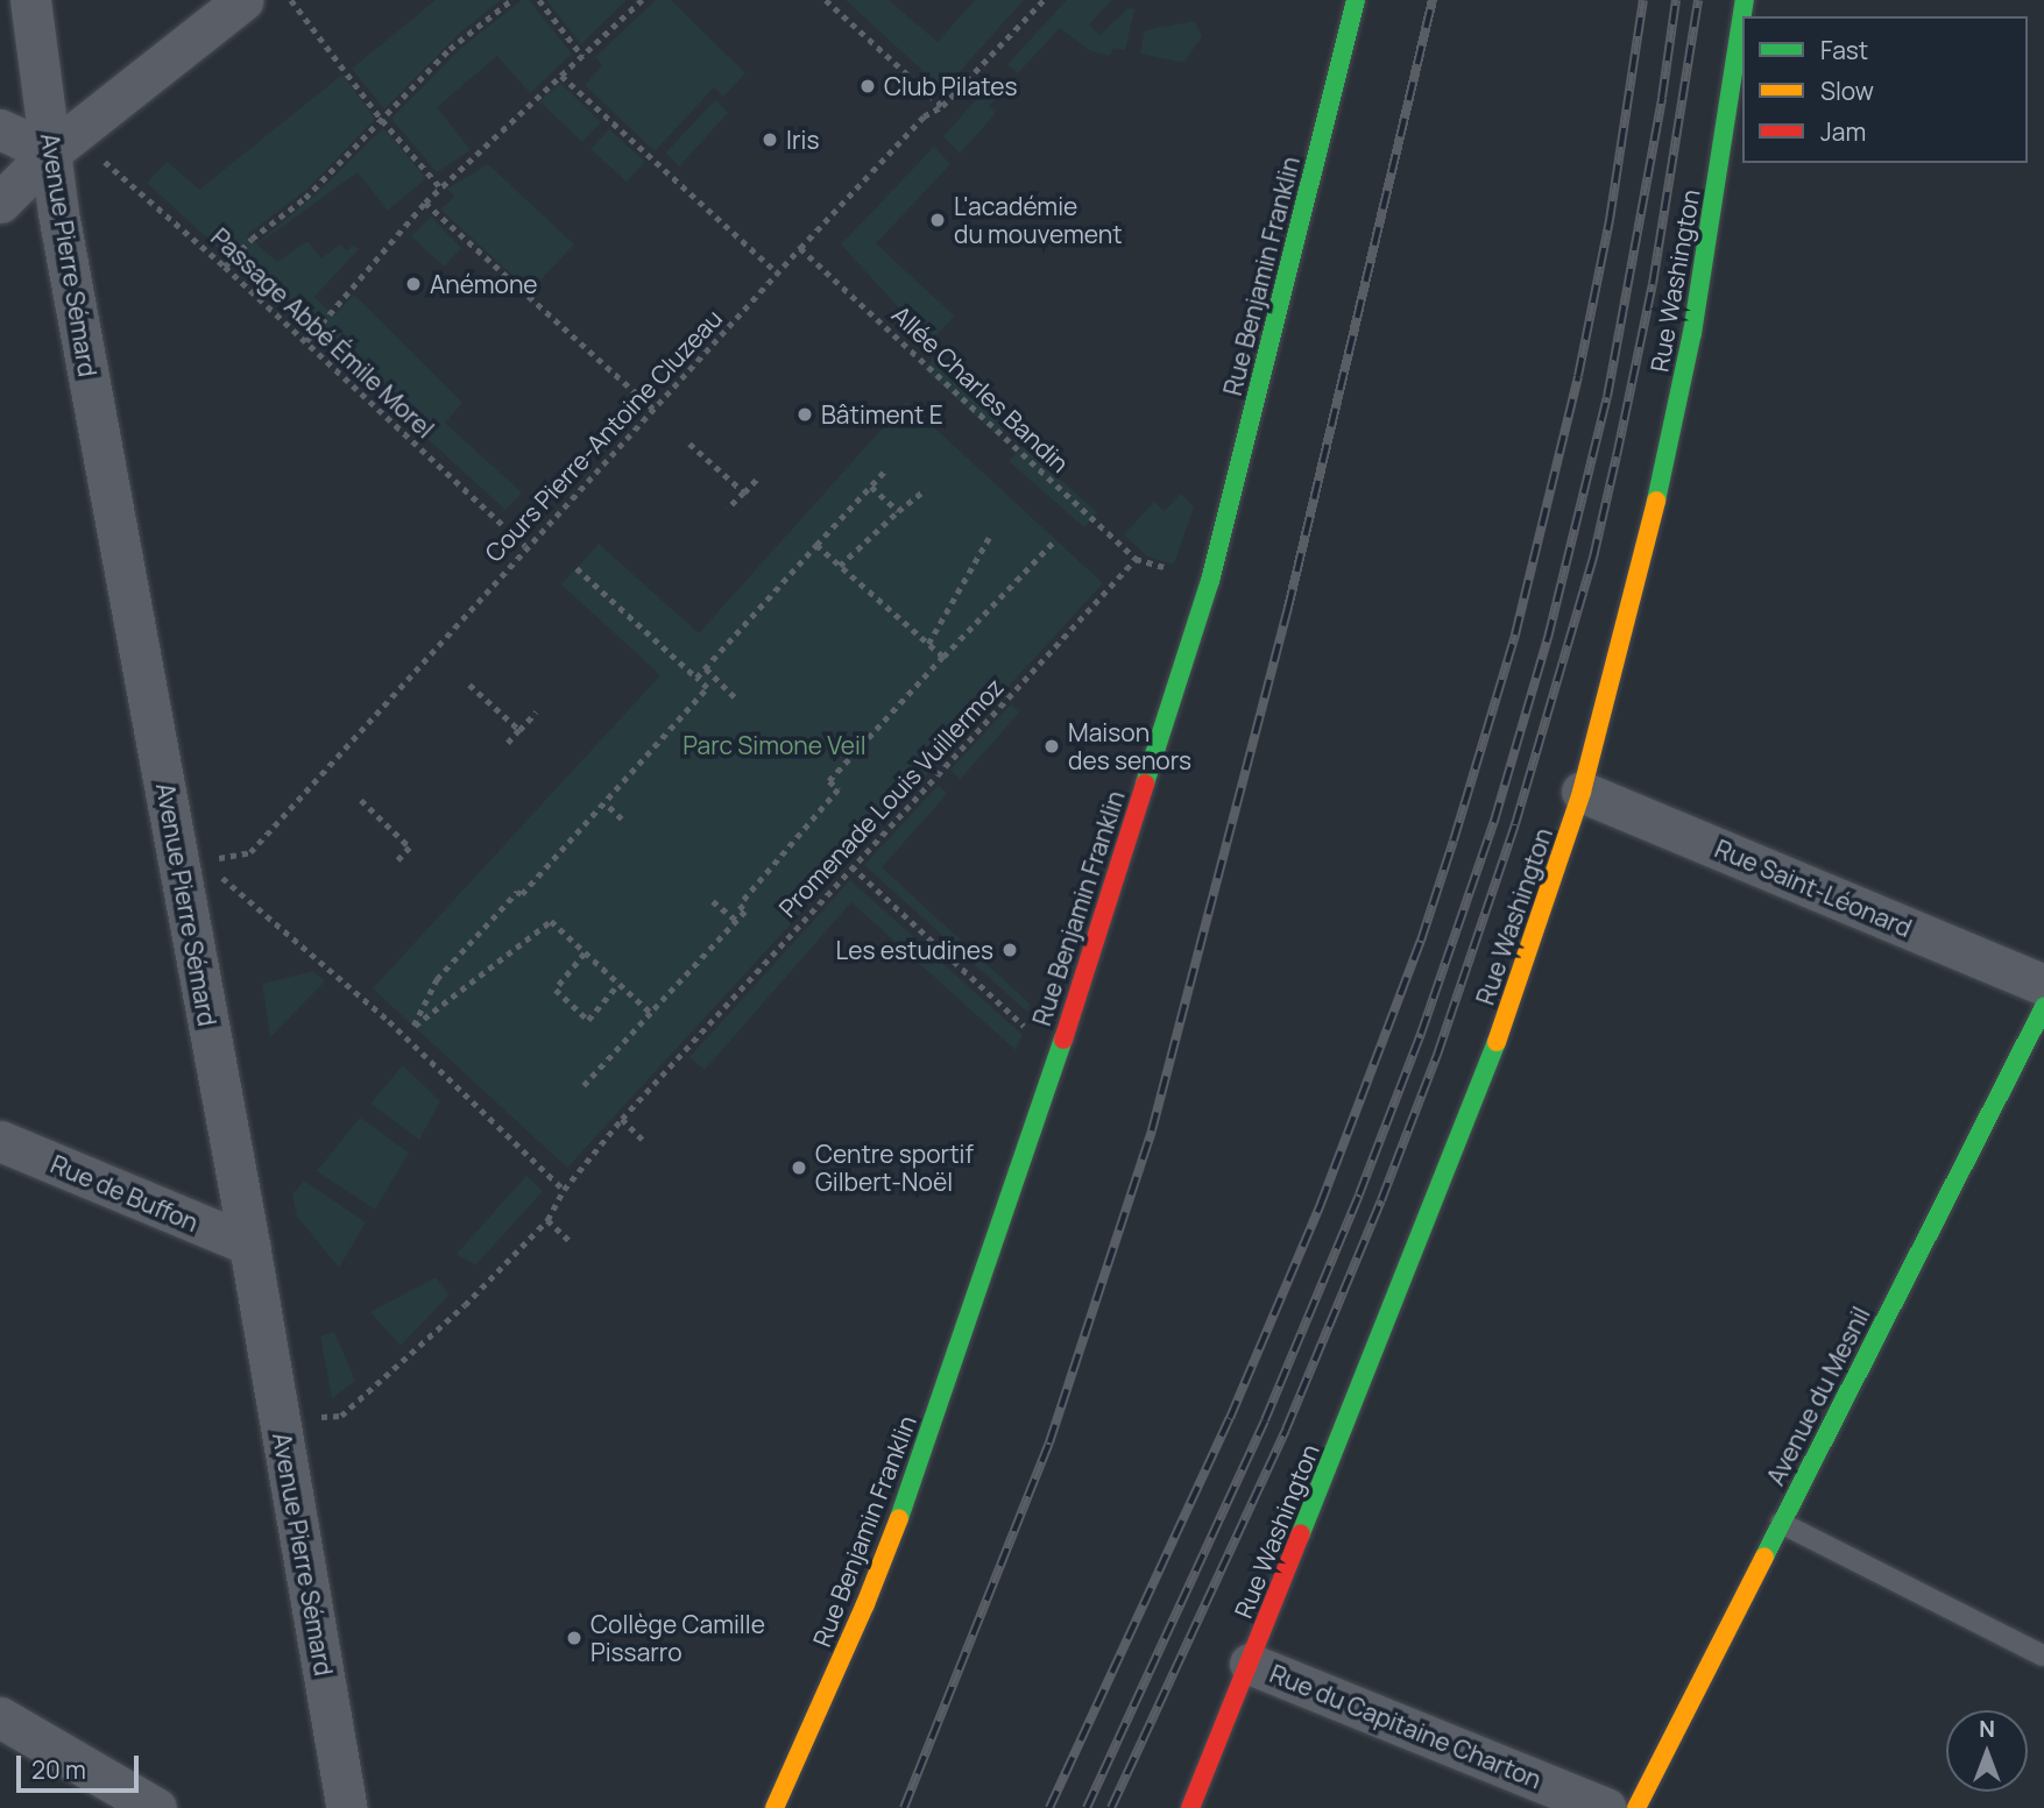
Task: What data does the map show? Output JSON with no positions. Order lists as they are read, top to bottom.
{
  "streets": {
    "street": [
      "Avenue Pierre Sémard",
      "Rue Benjamin Franklin",
      "Rue Washington",
      "Rue Saint-Léonard",
      "Rue de Buffon",
      "Avenue du Mesnil",
      "Rue du Capitaine Charton"
    ],
    "path": [
      "Passage Abbé Émile Morel",
      "Allée Charles Bandin",
      "Cours Pierre-Antoine Cluzeau",
      "Promenade Louis Vuillermoz"
    ]
  },
  "crossings": [
    ["Avenue Pierre Sémard", "Cours Pierre-Antoine Cluzeau"],
    ["Avenue Pierre Sémard", "Promenade Louis Vuillermoz"],
    ["Avenue Pierre Sémard", "Rue de Buffon"],
    ["Rue Washington", "Rue Saint-Léonard"],
    ["Rue Washington", "Rue du Capitaine Charton"],
    ["Passage Abbé Émile Morel", "Cours Pierre-Antoine Cluzeau"],
    ["Allée Charles Bandin", "Cours Pierre-Antoine Cluzeau"],
    ["Allée Charles Bandin", "Promenade Louis Vuillermoz"]
  ],
  "parks": ["Parc Simone Veil"],
  "places": [
    "Club Pilates",
    "Iris",
    "L'académie du mouvement",
    "Anémone",
    "Bâtiment E",
    "Maison des senors",
    "Les estudines",
    "Centre sportif Gilbert-Noël",
    "Collège Camille Pissarro"
  ],
  "legend": ["Fast", "Slow", "Jam"],
  "scale_bar": "20 m",
  "north": "top"
}
